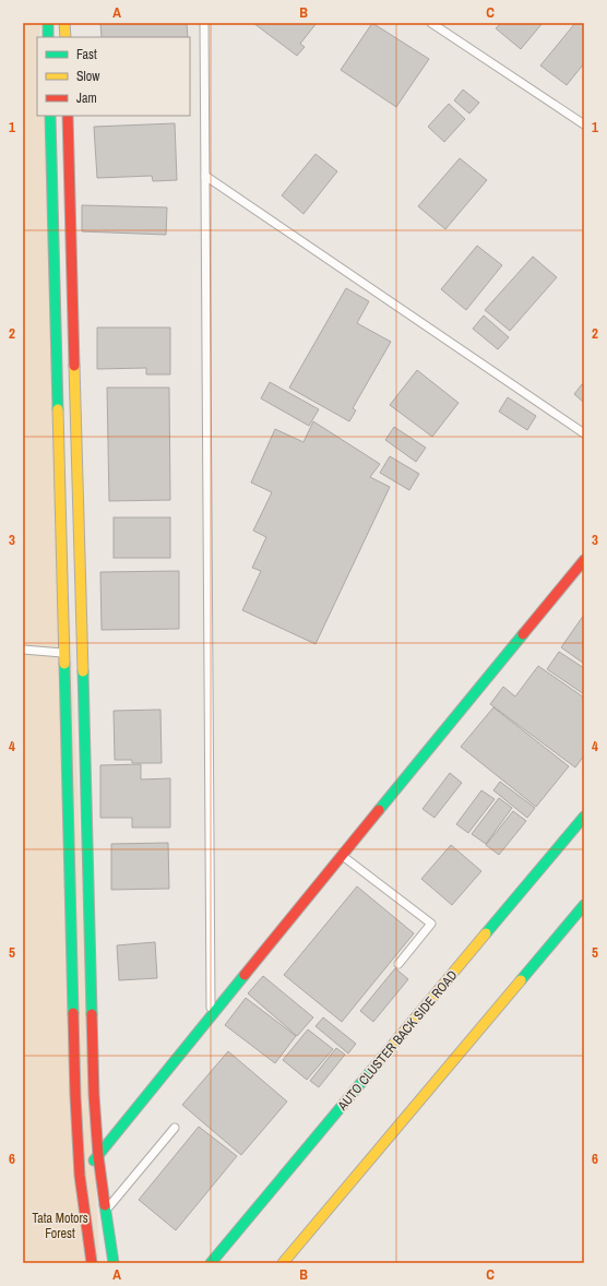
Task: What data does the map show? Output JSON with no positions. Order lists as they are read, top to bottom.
{
  "streets": {
    "main road": ["AUTO CLUSTER BACK SIDE ROAD"]
  },
  "parks": ["Tata Motors Forest"],
  "legend": ["Fast", "Slow", "Jam"],
  "grid": {
    "columns": ["A", "B", "C"],
    "rows": [
      "1",
      "2",
      "3",
      "4",
      "5",
      "6"
    ]
  }
}
